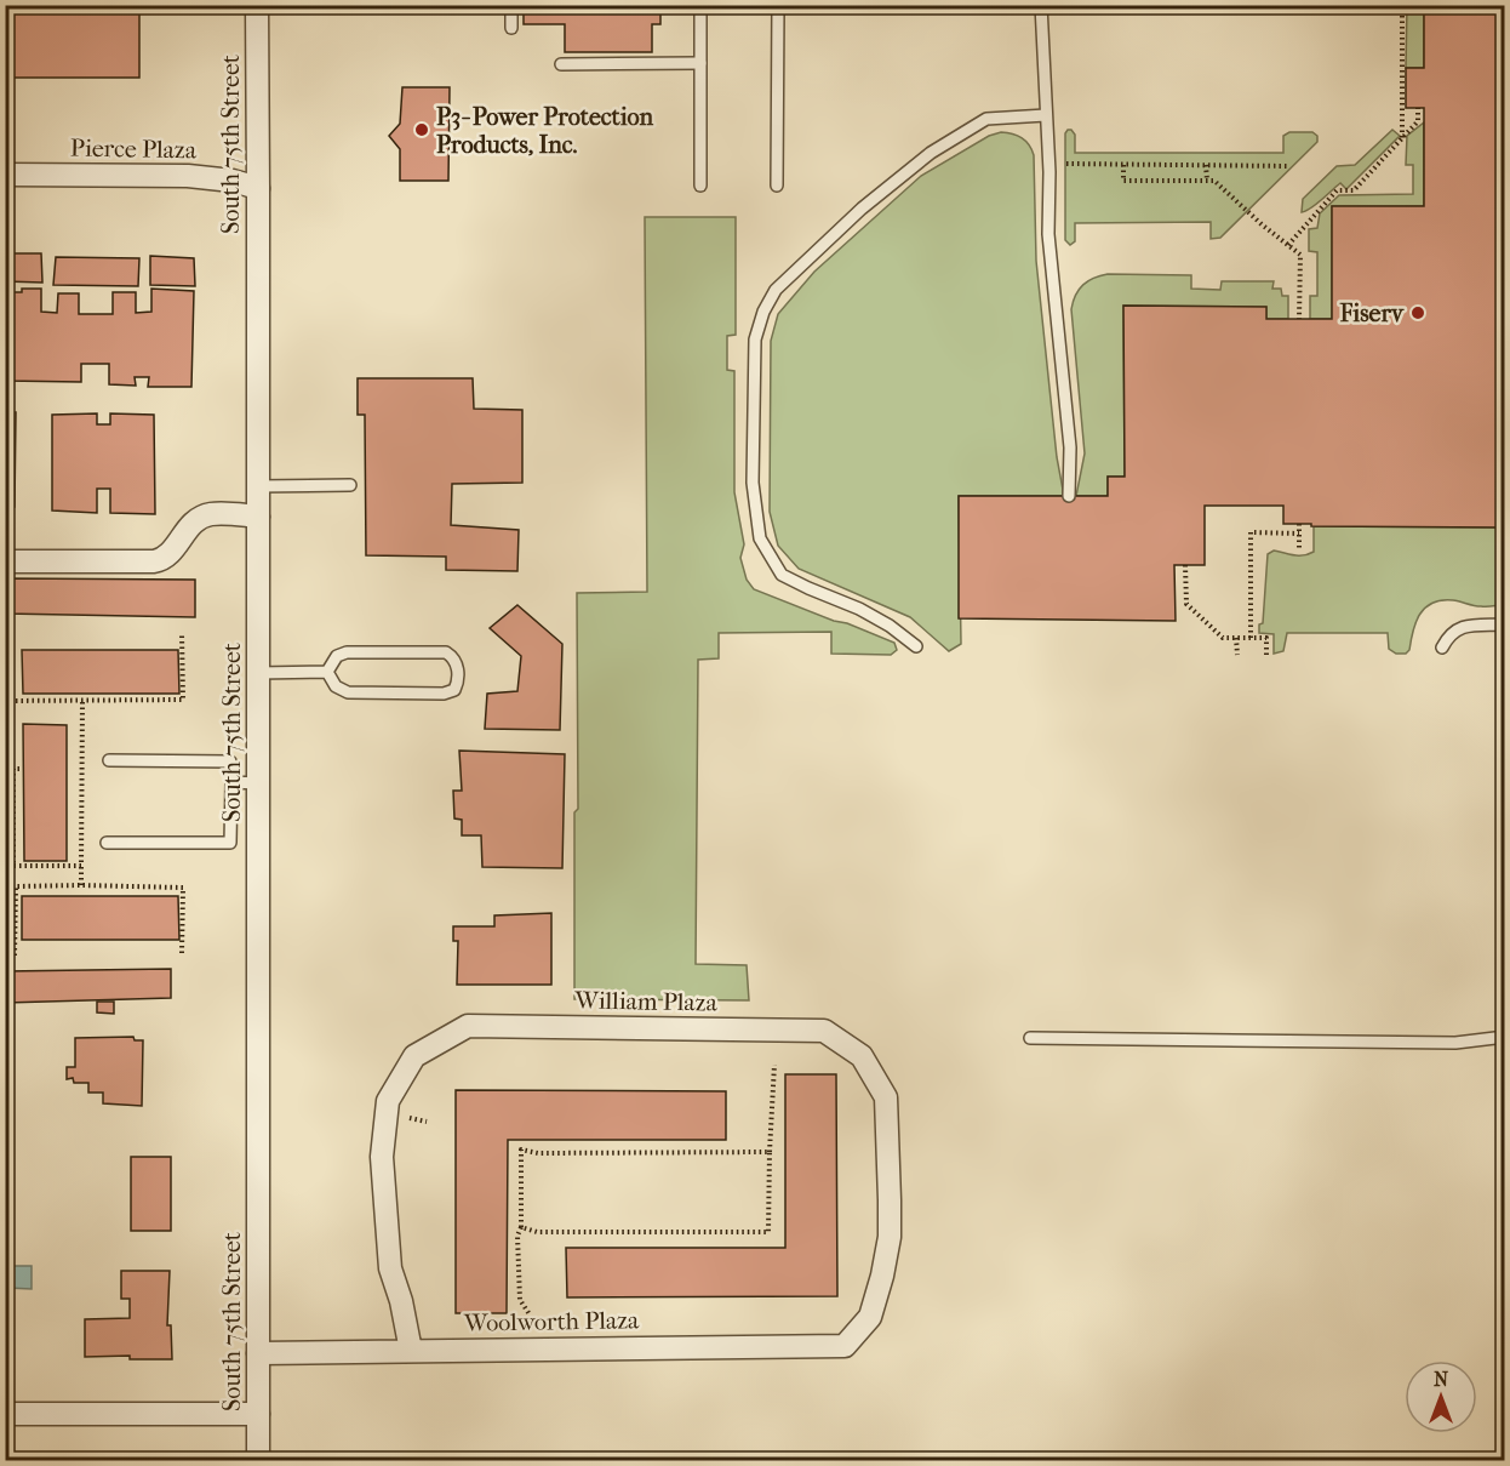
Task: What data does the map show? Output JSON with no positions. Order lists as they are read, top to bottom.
{
  "streets": {
    "street": [
      "South 75th Street",
      "Pierce Plaza",
      "William Plaza",
      "Woolworth Plaza"
    ]
  },
  "crossings": [
    ["South 75th Street", "Pierce Plaza"],
    ["South 75th Street", "Woolworth Plaza"],
    ["William Plaza", "Woolworth Plaza"]
  ],
  "places": ["P3- Power Protection Products, Inc.", "Fiserv"],
  "north": "top"
}
